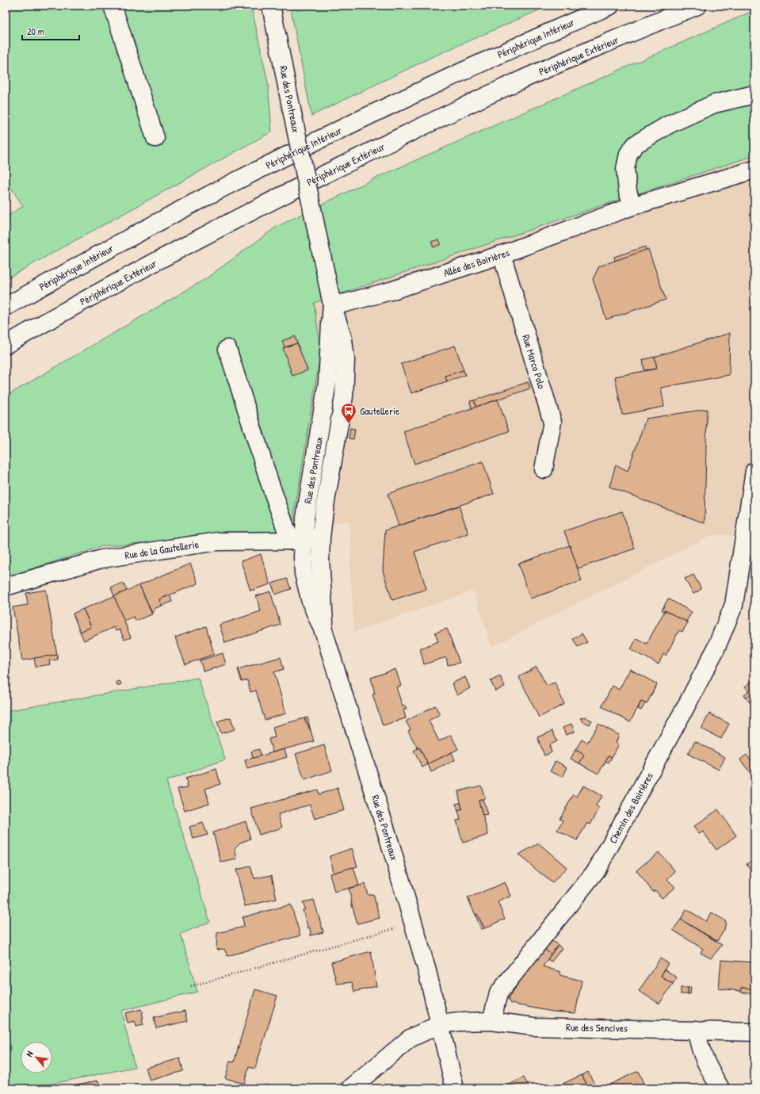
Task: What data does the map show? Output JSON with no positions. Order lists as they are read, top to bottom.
{
  "streets": {
    "main road": [
      "Périphérique Intérieur",
      "Périphérique Extérieur",
      "Rue des Pontreaux",
      "Allée des Boirières",
      "Rue Marco Polo",
      "Rue de la Gautellerie",
      "Chemin des Boirières",
      "Rue des Sencives"
    ]
  },
  "crossings": [
    ["Rue des Pontreaux", "Allée des Boirières"],
    ["Rue des Pontreaux", "Rue de la Gautellerie"],
    ["Rue des Pontreaux", "Rue des Sencives"],
    ["Allée des Boirières", "Rue Marco Polo"],
    ["Chemin des Boirières", "Rue des Sencives"]
  ],
  "places": {
    "bus stop": ["Gautellerie"]
  },
  "scale_bar": "20 m",
  "north": "top left"
}
